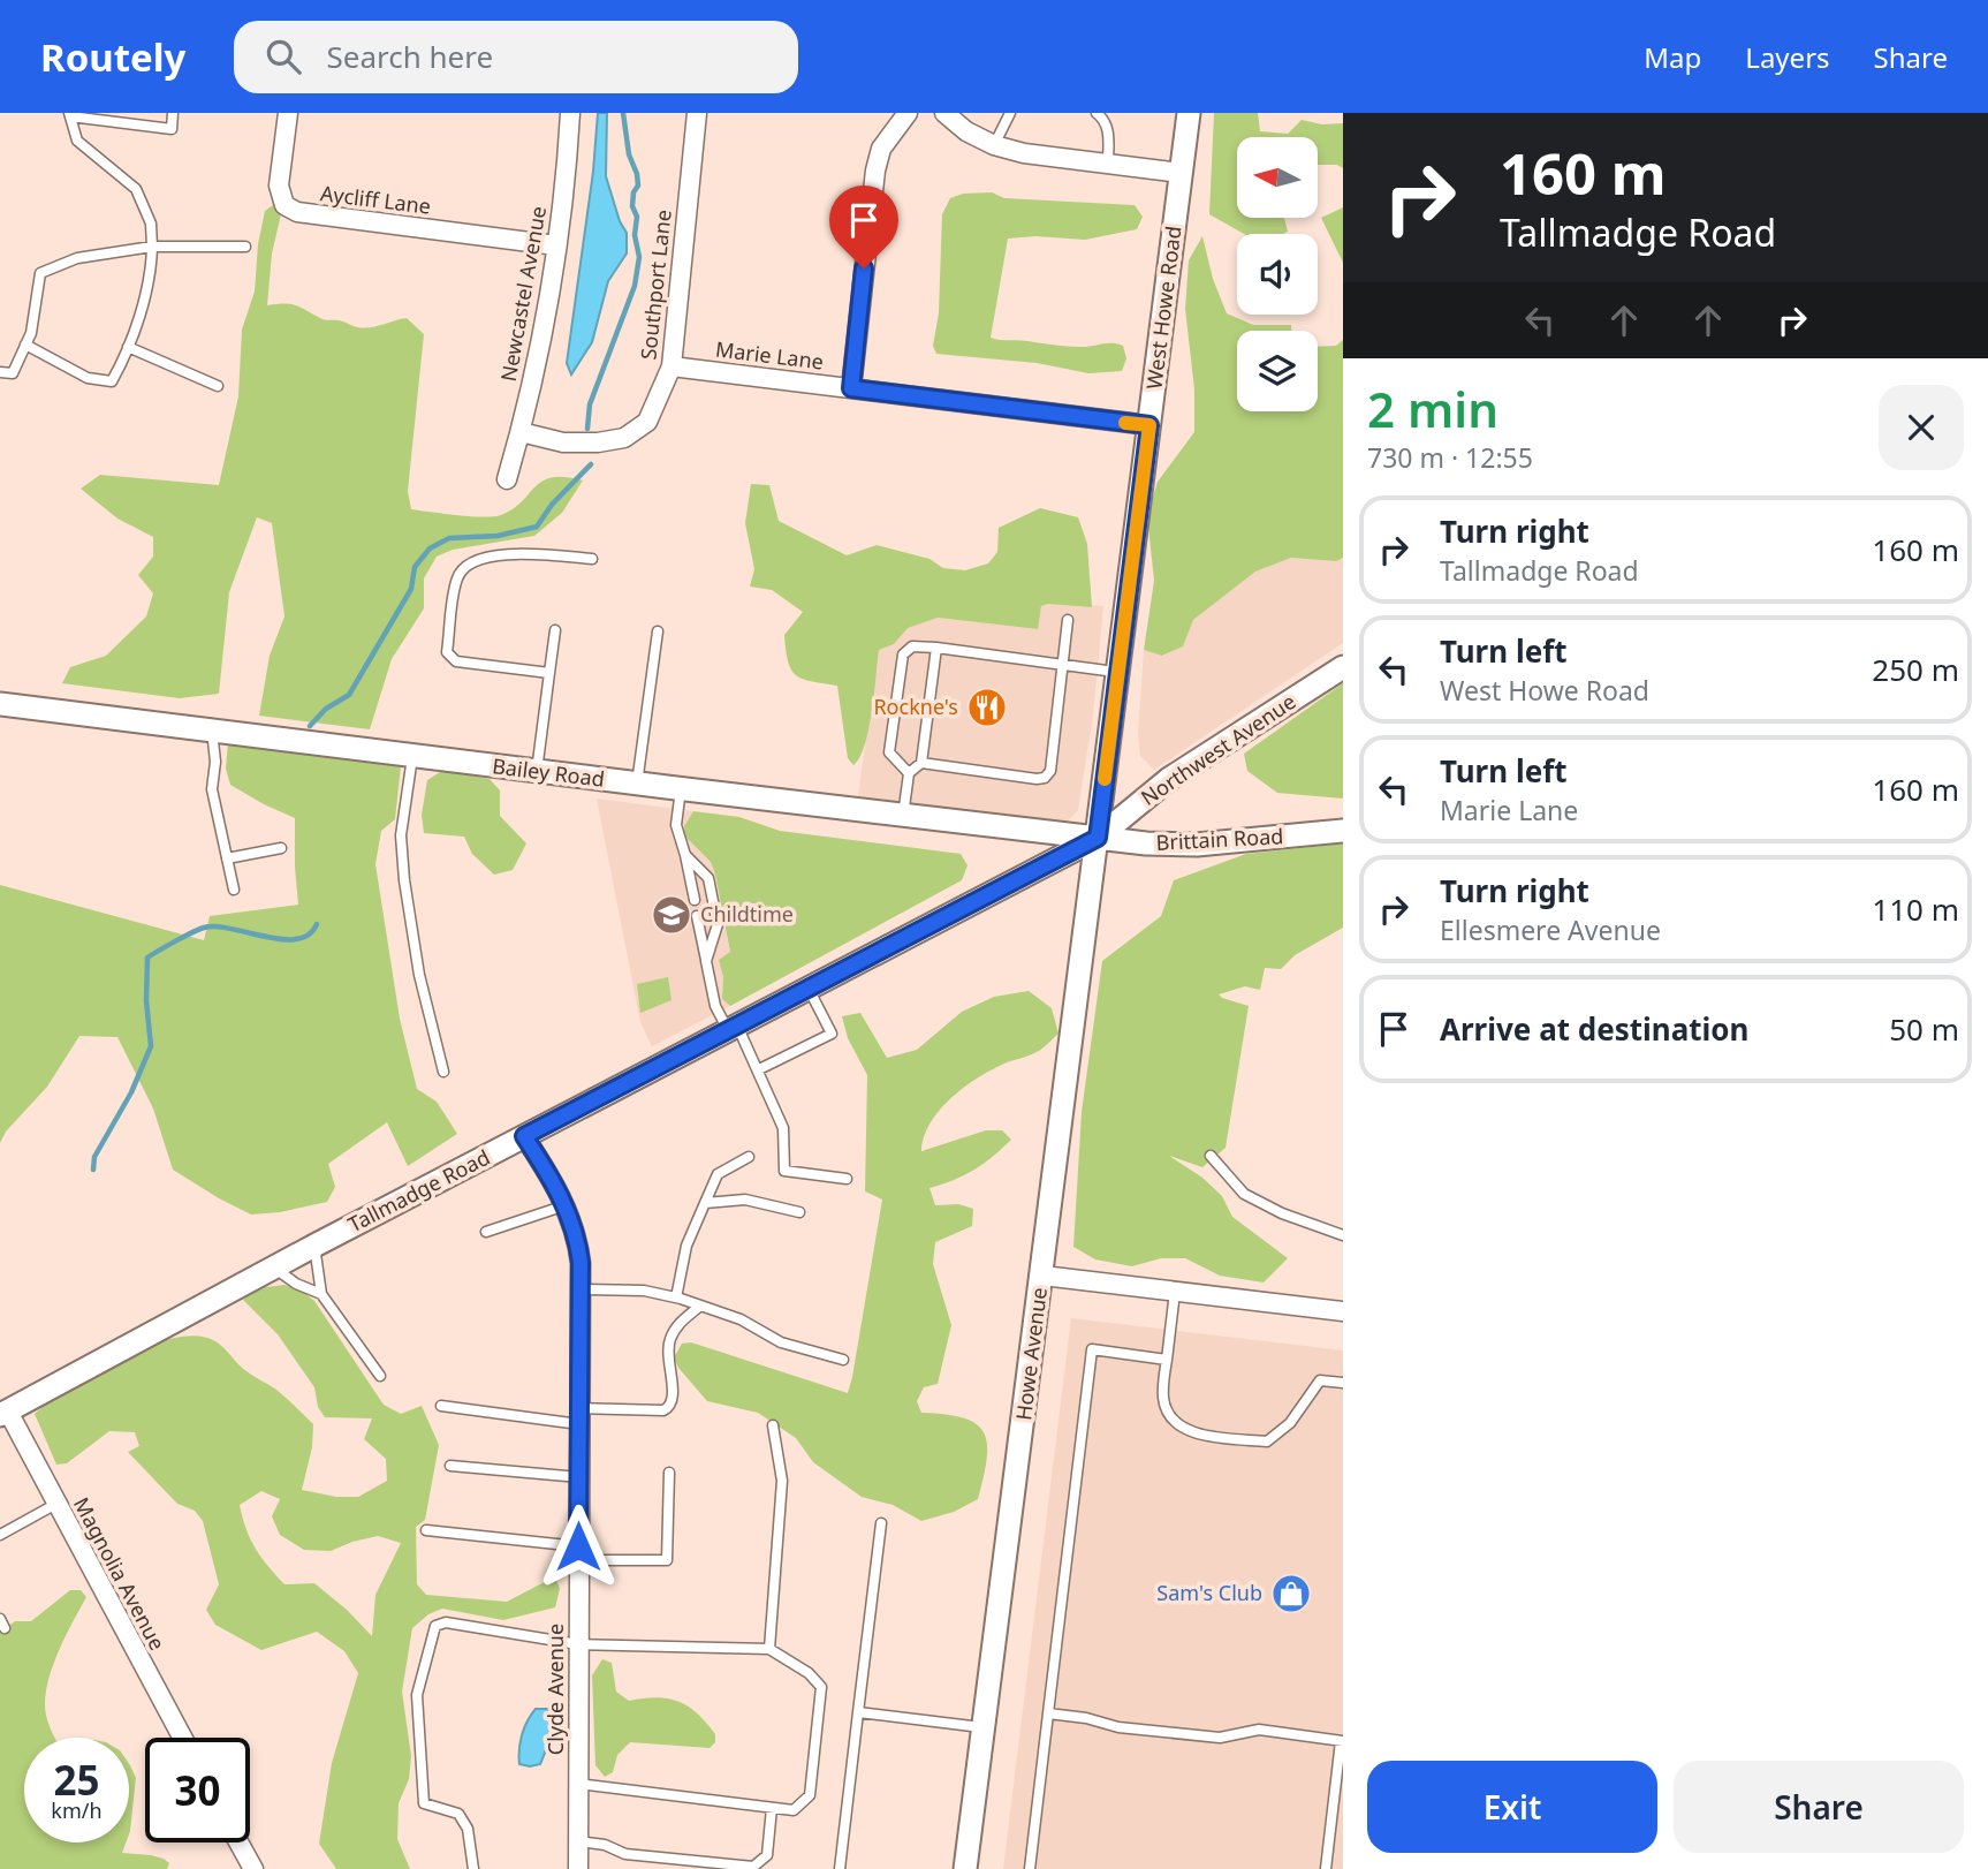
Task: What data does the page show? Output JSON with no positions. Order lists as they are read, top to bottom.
{
  "streets": {
    "street": [
      "Aycliff Lane",
      "Southport Lane",
      "Newcastel Avenue",
      "West Howe Road",
      "Marie Lane",
      "Northwest Avenue",
      "Bailey Road",
      "Brittain Road",
      "Tallmadge Road",
      "Howe Avenue",
      "Magnolia Avenue",
      "Clyde Avenue"
    ]
  },
  "crossings": [
    ["Aycliff Lane", "Newcastel Avenue"],
    ["Southport Lane", "Newcastel Avenue"],
    ["Southport Lane", "Marie Lane"],
    ["West Howe Road", "Marie Lane"],
    ["West Howe Road", "Northwest Avenue"],
    ["West Howe Road", "Bailey Road"],
    ["West Howe Road", "Brittain Road"],
    ["West Howe Road", "Tallmadge Road"],
    ["West Howe Road", "Howe Avenue"],
    ["Northwest Avenue", "Bailey Road"],
    ["Northwest Avenue", "Brittain Road"],
    ["Northwest Avenue", "Tallmadge Road"],
    ["Northwest Avenue", "Howe Avenue"],
    ["Bailey Road", "Brittain Road"],
    ["Bailey Road", "Tallmadge Road"],
    ["Bailey Road", "Howe Avenue"],
    ["Brittain Road", "Tallmadge Road"],
    ["Brittain Road", "Howe Avenue"],
    ["Tallmadge Road", "Howe Avenue"],
    ["Tallmadge Road", "Magnolia Avenue"],
    ["Tallmadge Road", "Clyde Avenue"]
  ],
  "places": {
    "restaurant": ["Rockne's"],
    "school or university": ["Childtime"],
    "shop": ["Sam's Club"]
  },
  "north": "left",
  "page": {
    "header": "Routely",
    "search": "Search here",
    "nav": ["Map", "Layers", "Share"],
    "turn": ["160 m", "Tallmadge Road"],
    "heading": ["2 min", "730 m · 12:55"],
    "list": [
      {
        "name": "Turn right",
        "note": "Tallmadge Road",
        "value": "160 m"
      },
      {
        "name": "Turn left",
        "note": "West Howe Road",
        "value": "250 m"
      },
      {
        "name": "Turn left",
        "note": "Marie Lane",
        "value": "160 m"
      },
      {
        "name": "Turn right",
        "note": "Ellesmere Avenue",
        "value": "110 m"
      },
      {
        "name": "Arrive at destination",
        "value": "50 m"
      }
    ],
    "speed": "25 km/h",
    "limit": "30",
    "buttons": ["Exit", "Share"]
  }
}
